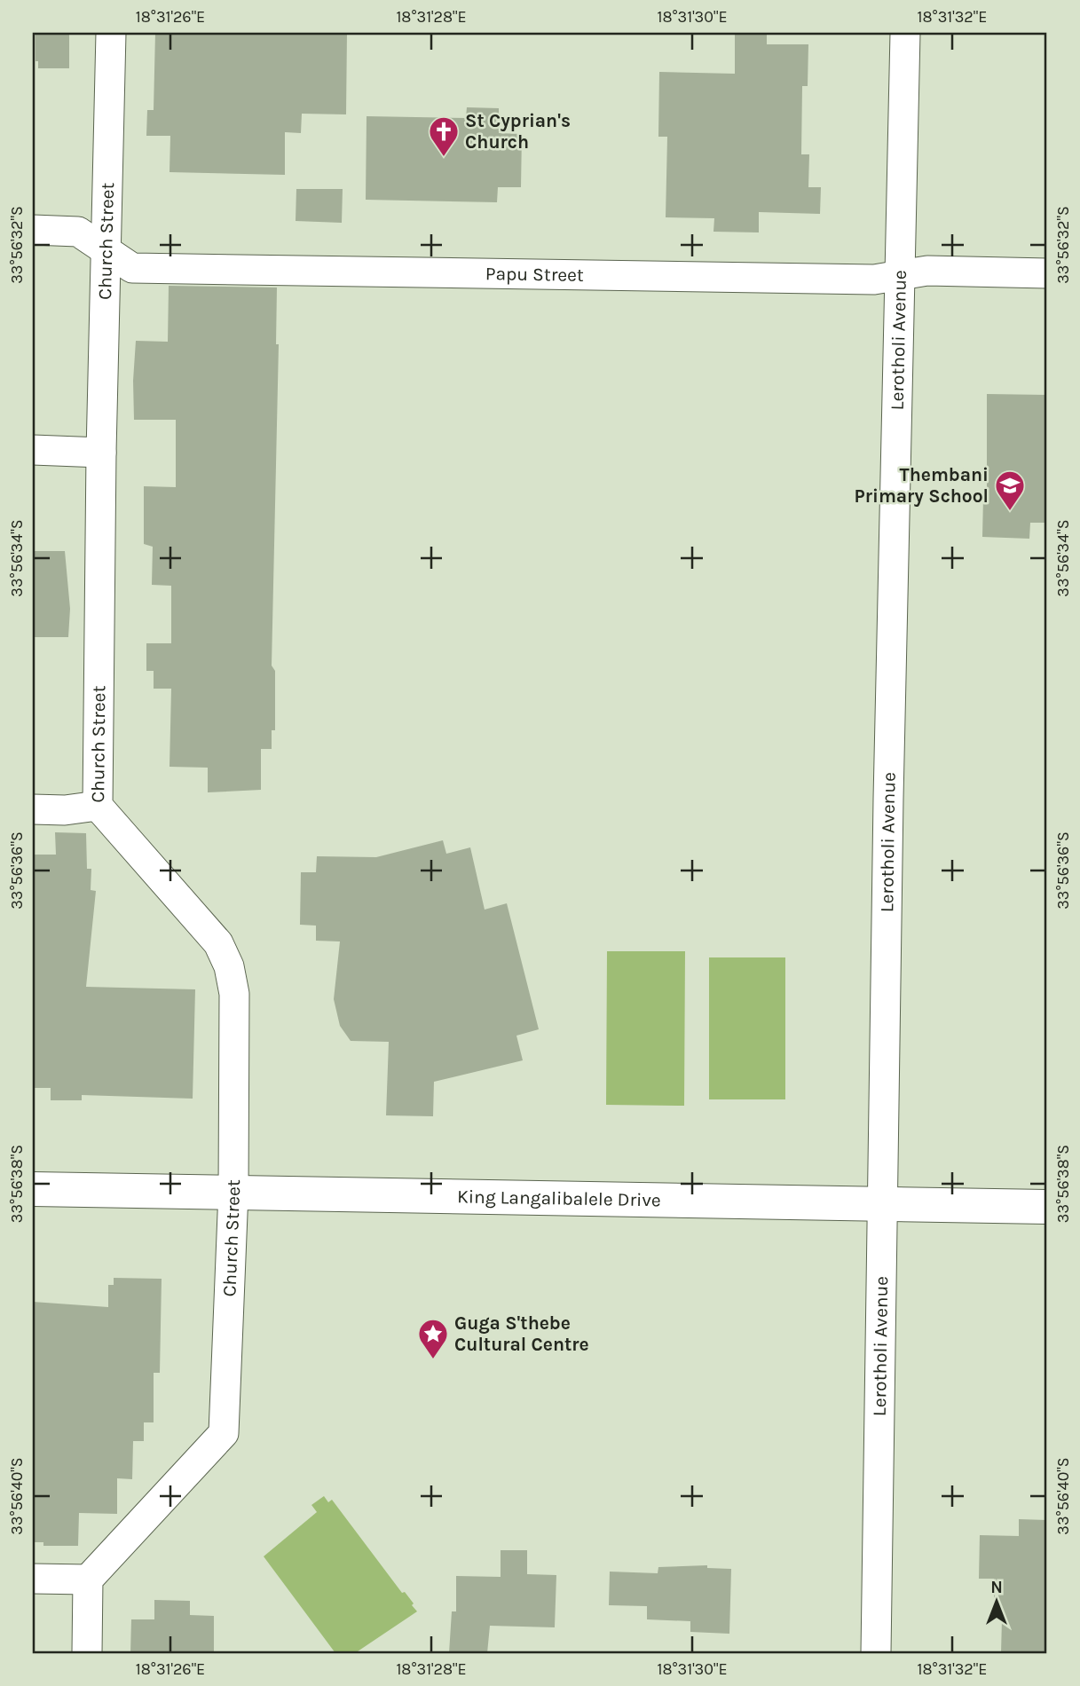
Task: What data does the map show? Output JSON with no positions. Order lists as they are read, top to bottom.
{
  "streets": {
    "street": [
      "Church Street",
      "Papu Street",
      "Lerotholi Avenue",
      "King Langalibalele Drive"
    ]
  },
  "crossings": [
    ["Church Street", "Papu Street"],
    ["Church Street", "King Langalibalele Drive"],
    ["Papu Street", "Lerotholi Avenue"],
    ["Lerotholi Avenue", "King Langalibalele Drive"]
  ],
  "places": {
    "church": ["St Cyprian's Church"],
    "school or university": ["Thembani Primary School"],
    "place": ["Guga S'thebe Cultural Centre"]
  },
  "north": "top",
  "coordinates": [
    "18°31'26\"E",
    "18°31'28\"E",
    "18°31'30\"E",
    "18°31'32\"E",
    "33°56'32\"S",
    "33°56'34\"S",
    "33°56'36\"S",
    "33°56'38\"S",
    "33°56'40\"S"
  ]
}
